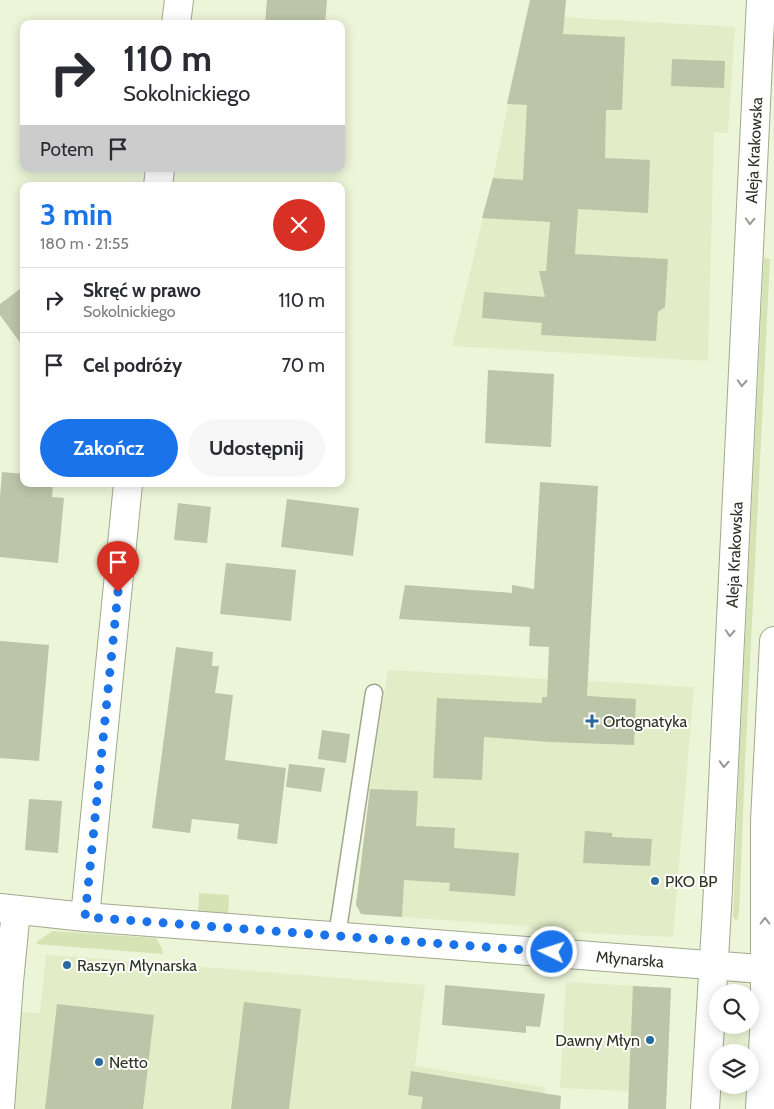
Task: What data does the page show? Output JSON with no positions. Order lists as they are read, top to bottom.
{
  "streets": {
    "main road": ["Aleja Krakowska", "Młynarska"]
  },
  "crossings": [
    ["Aleja Krakowska", "Młynarska"]
  ],
  "places": {
    "health": ["Ortognatyka"],
    "other": [
      "PKO BP",
      "Raszyn Młynarska",
      "Dawny Młyn",
      "Netto"
    ]
  },
  "page": {
    "turn": ["110 m", "Sokolnickiego"],
    "then": "Potem",
    "heading": ["3 min", "180 m · 21:55"],
    "list": [
      {
        "name": "Skręć w prawo",
        "note": "Sokolnickiego",
        "value": "110 m"
      },
      {
        "name": "Cel podróży",
        "value": "70 m"
      }
    ],
    "buttons": ["Zakończ", "Udostępnij"]
  }
}
